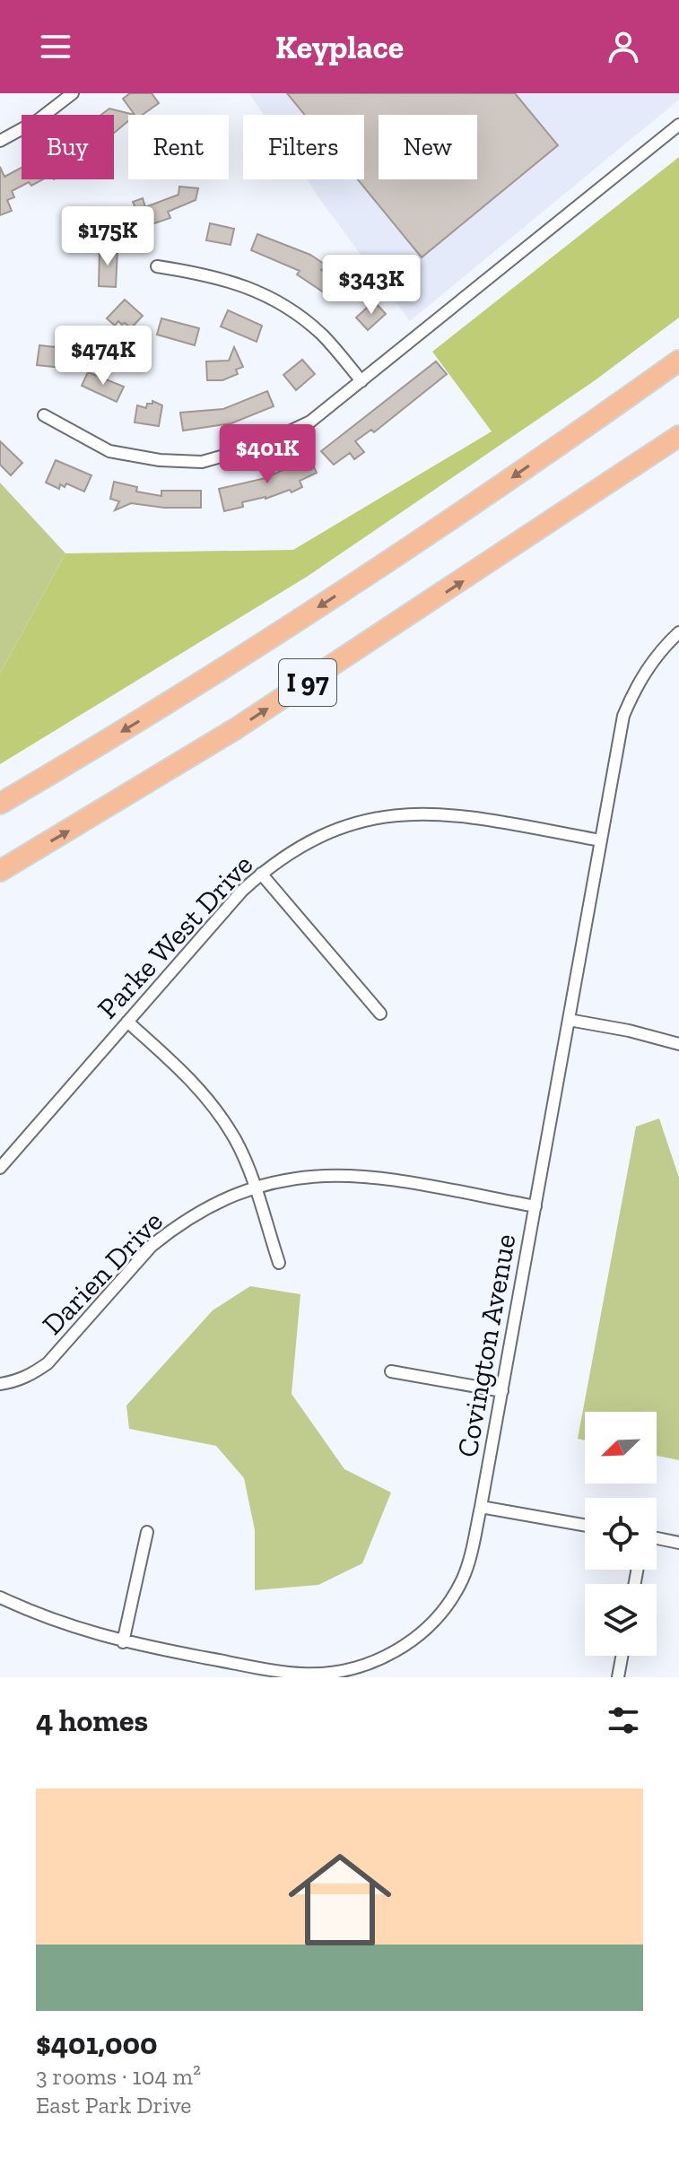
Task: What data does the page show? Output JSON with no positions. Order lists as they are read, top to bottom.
{
  "streets": {
    "highway": ["I 97"],
    "street": ["Parke West Drive", "Darien Drive", "Covington Avenue"]
  },
  "crossings": [
    ["Parke West Drive", "Covington Avenue"],
    ["Darien Drive", "Covington Avenue"]
  ],
  "north": "bottom left",
  "page": {
    "header": "Keyplace",
    "chip": [
      "Buy",
      "Rent",
      "Filters",
      "New"
    ],
    "price": [
      "$175K",
      "$343K",
      "$474K",
      "$401K"
    ],
    "heading": "4 homes",
    "list": [
      {
        "name": "$401,000",
        "note": "3 rooms · 104 m² · East Park Drive"
      }
    ]
  }
}
